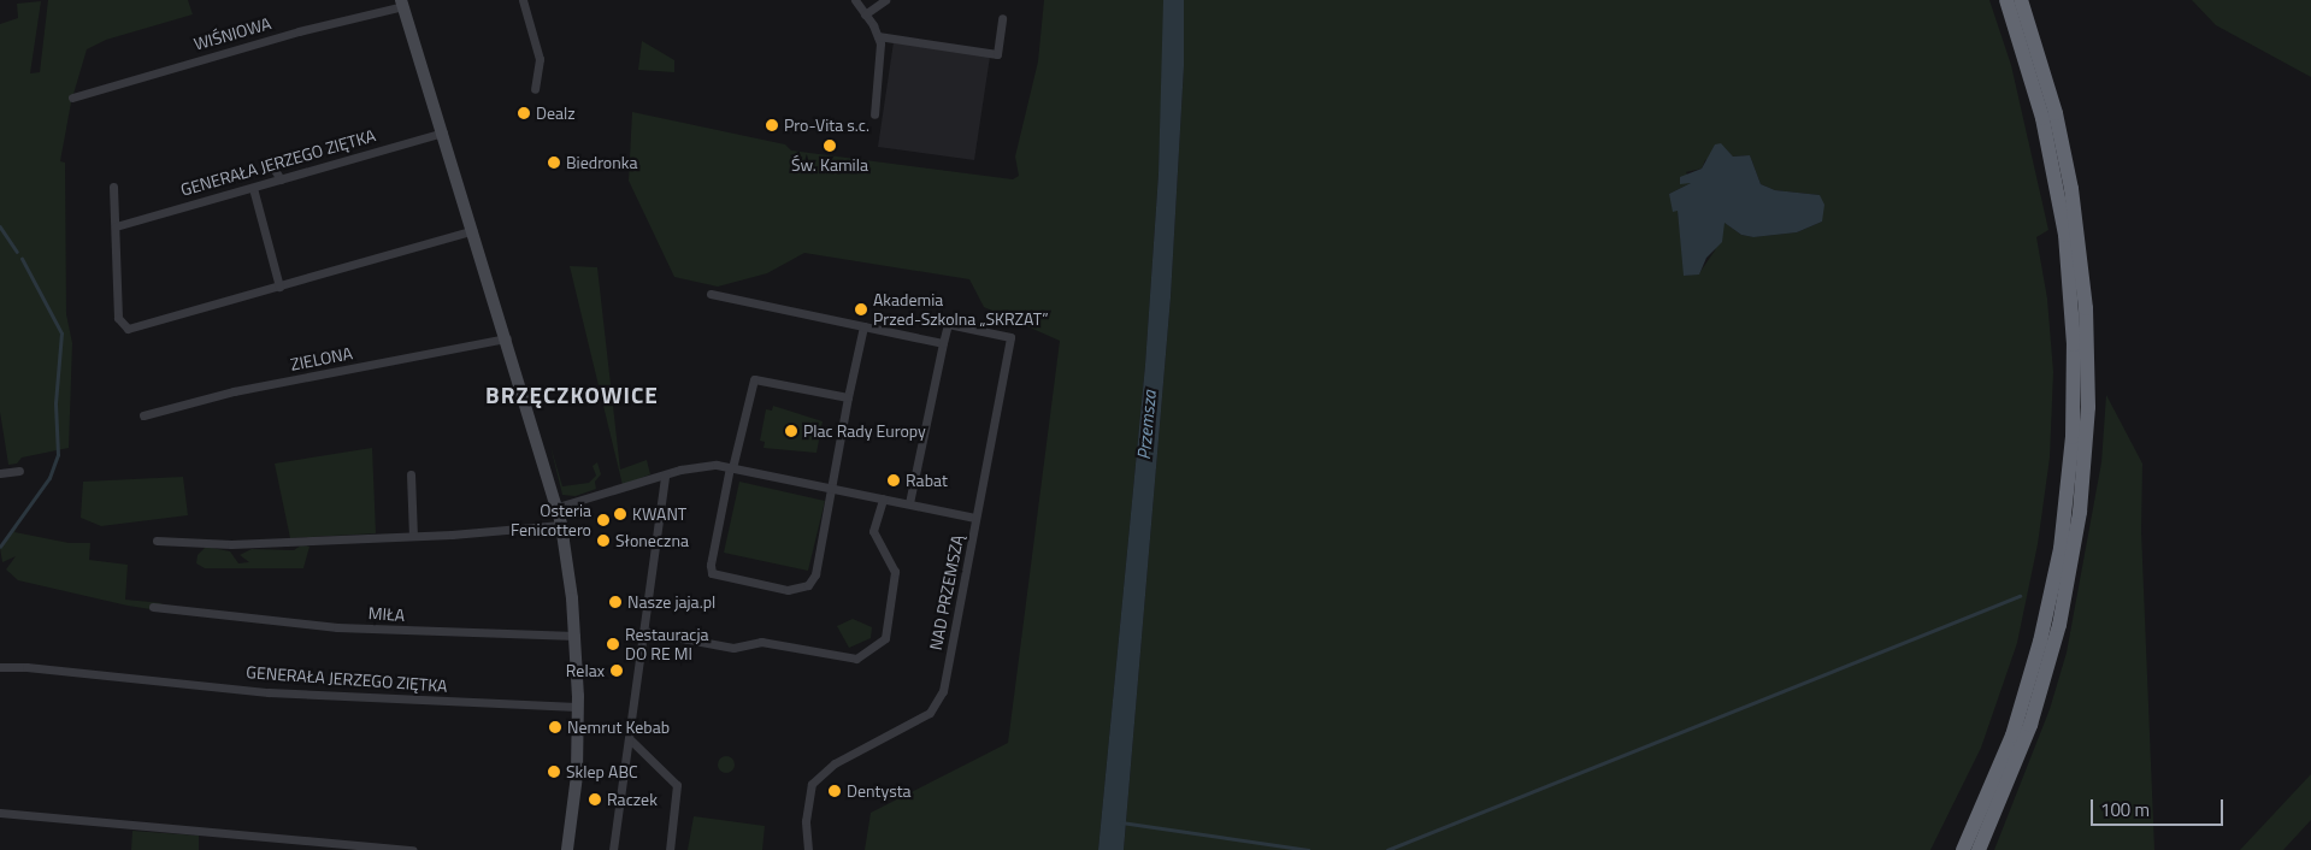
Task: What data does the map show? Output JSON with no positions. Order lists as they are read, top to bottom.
{
  "streets": {
    "street": [
      "WIŚNIOWA",
      "GENERAŁA JERZEGO ZIĘTKA",
      "ZIELONA",
      "NAD PRZEMSZĄ",
      "MIŁA"
    ]
  },
  "districts": ["BRZĘCZKOWICE"],
  "water": ["Przemsza"],
  "places": [
    "Dealz",
    "Pro-Vita s.c.",
    "Św. Kamila",
    "Biedronka",
    "Akademia Przed-Szkolna „SKRZAT”",
    "Plac Rady Europy",
    "Rabat",
    "KWANT",
    "Osteria Fenicottero",
    "Słoneczna",
    "Nasze jaja.pl",
    "Restauracja DO RE MI",
    "Relax",
    "Nemrut Kebab",
    "Sklep ABC",
    "Dentysta",
    "Raczek"
  ],
  "scale_bar": "100 m"
}
